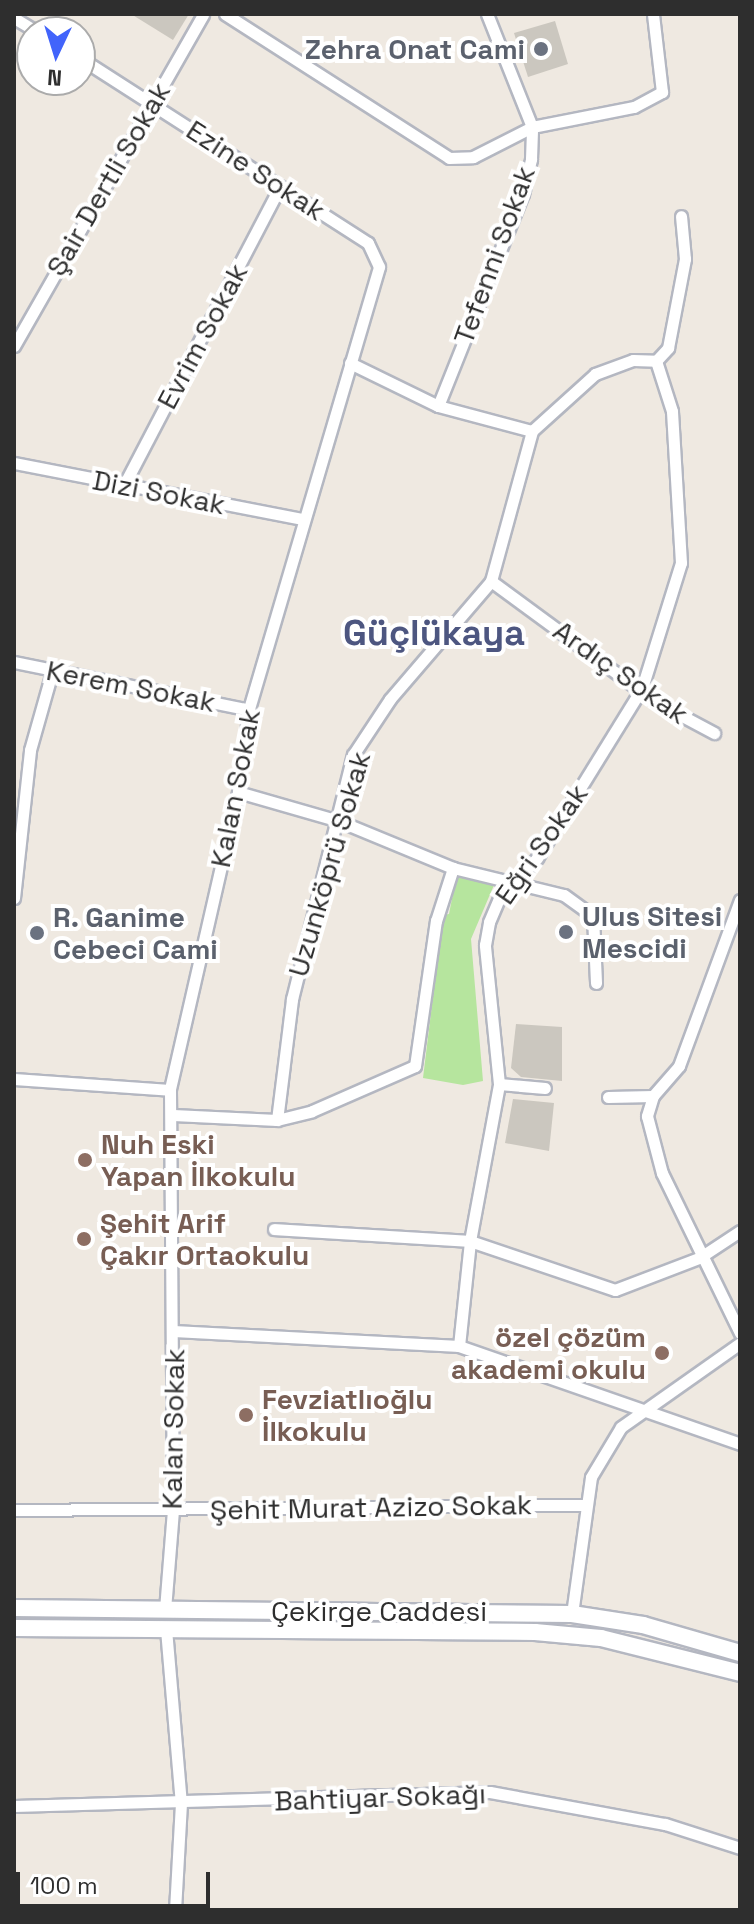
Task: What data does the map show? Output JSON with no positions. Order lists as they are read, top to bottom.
{
  "streets": {
    "main road": ["Çekirge Caddesi"],
    "street": [
      "Ezine Sokak",
      "Şair Dertli Sokak",
      "Tefenni Sokak",
      "Evrim Sokak",
      "Dizi Sokak",
      "Ardıç Sokak",
      "Kerem Sokak",
      "Kalan Sokak",
      "Eğri Sokak",
      "Uzunköprü Sokak",
      "Şehit Murat Azizo Sokak",
      "Bahtiyar Sokağı"
    ]
  },
  "crossings": [
    ["Ezine Sokak", "Şair Dertli Sokak"],
    ["Ezine Sokak", "Evrim Sokak"],
    ["Ezine Sokak", "Kalan Sokak"],
    ["Evrim Sokak", "Dizi Sokak"],
    ["Dizi Sokak", "Kalan Sokak"],
    ["Ardıç Sokak", "Eğri Sokak"],
    ["Ardıç Sokak", "Uzunköprü Sokak"],
    ["Kerem Sokak", "Kalan Sokak"],
    ["Kalan Sokak", "Şehit Murat Azizo Sokak"],
    ["Kalan Sokak", "Çekirge Caddesi"]
  ],
  "districts": ["Güçlükaya"],
  "places": [
    "Zehra Onat Cami",
    "Ulus Sitesi Mescidi",
    "R. Ganime Cebeci Cami",
    "Nuh Eski Yapan İlkokulu",
    "Şehit Arif Çakır Ortaokulu",
    "özel çözüm akademi okulu",
    "Fevziatlıoğlu İlkokulu"
  ],
  "scale_bar": "100 m",
  "north": "bottom"
}
